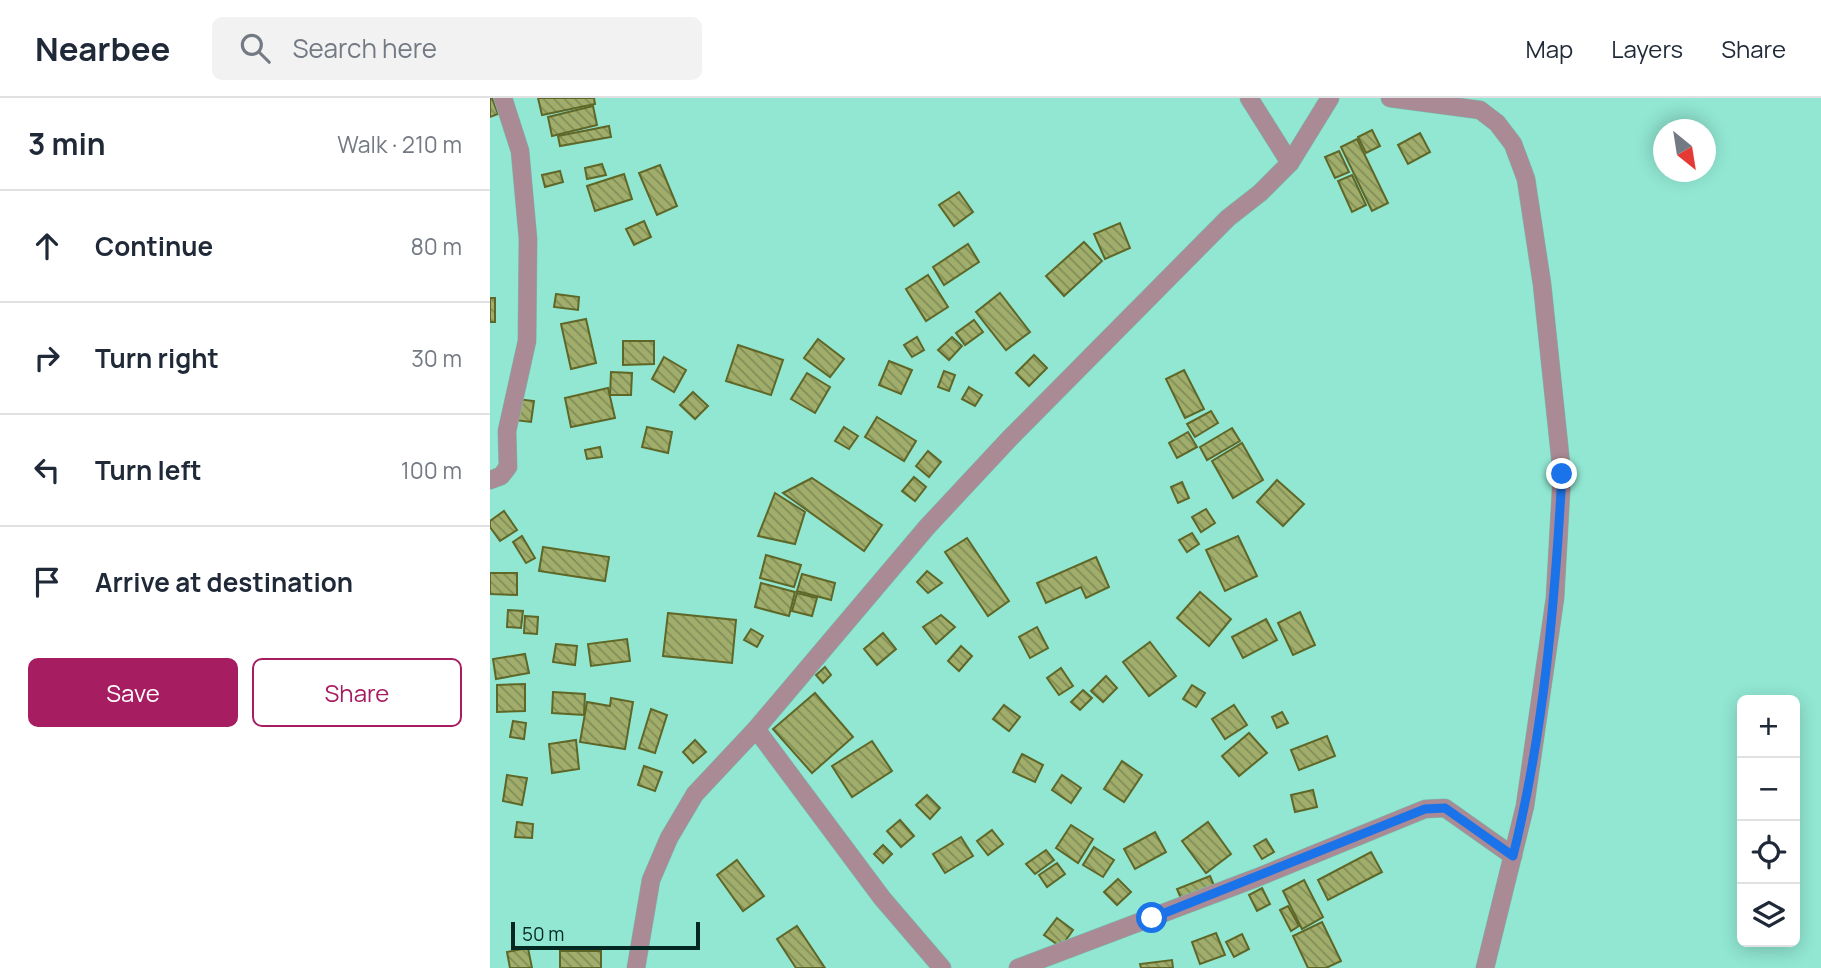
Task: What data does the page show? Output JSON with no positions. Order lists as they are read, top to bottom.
{
  "scale_bar": "50 m",
  "north": "bottom right",
  "page": {
    "header": "Nearbee",
    "search": "Search here",
    "nav": ["Map", "Layers", "Share"],
    "heading": ["3 min", "Walk · 210 m"],
    "list": [
      ["Continue", "80 m"],
      ["Turn right", "30 m"],
      ["Turn left", "100 m"],
      "Arrive at destination"
    ],
    "buttons": ["Save", "Share"],
    "map_buttons": ["+", "−"],
    "scale": "50 m"
  }
}
